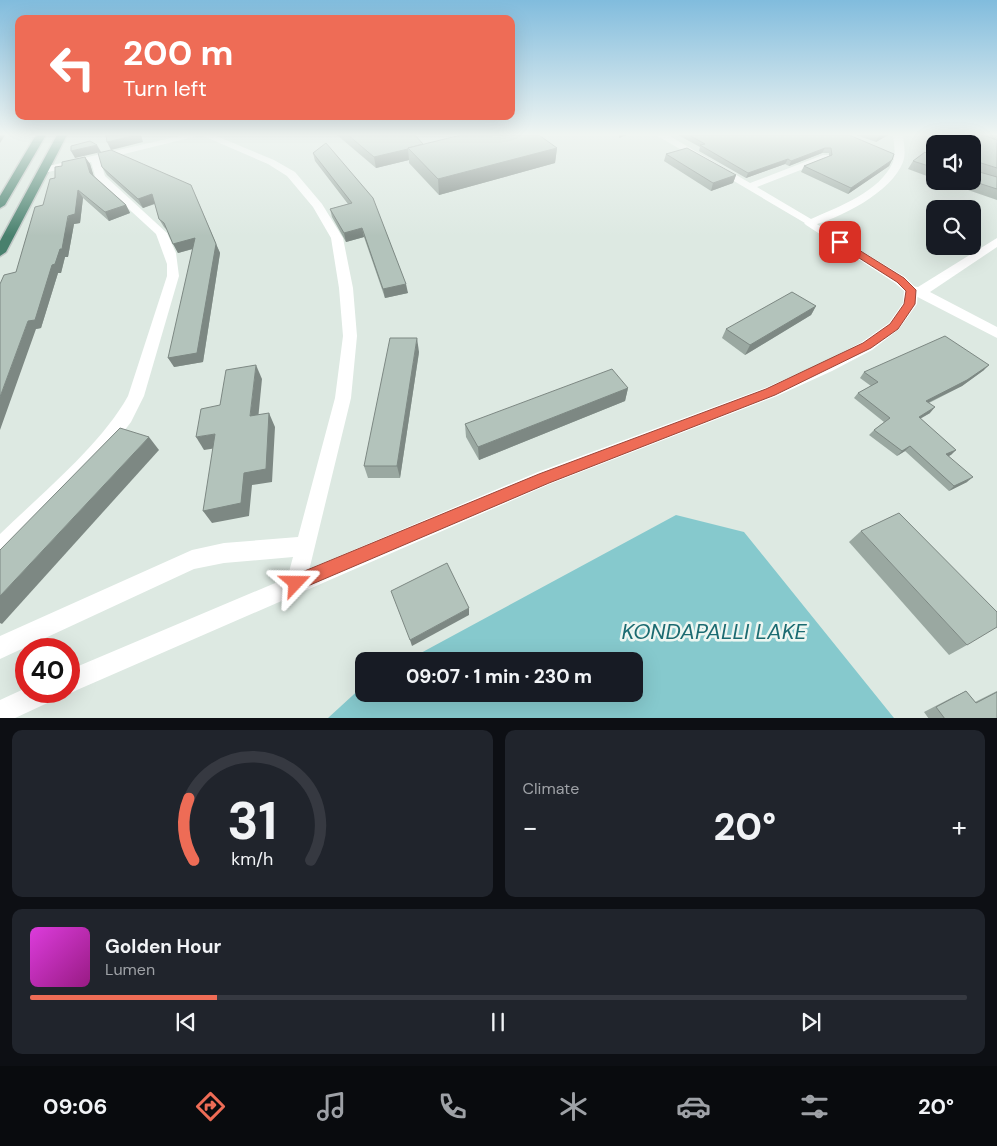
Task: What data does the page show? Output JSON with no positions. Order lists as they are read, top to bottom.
{
  "water": ["KONDAPALLI LAKE"],
  "page": {
    "turn": ["200 m", "Turn left"],
    "limit": "40",
    "trip": "09:07 · 1 min · 230 m",
    "tile": "Climate",
    "heat": ["−", "20°", "+"],
    "song": ["Golden Hour", "Lumen"],
    "tabs": ["09:06", "20°"],
    "gauge": ["31", "km/h"]
  }
}
